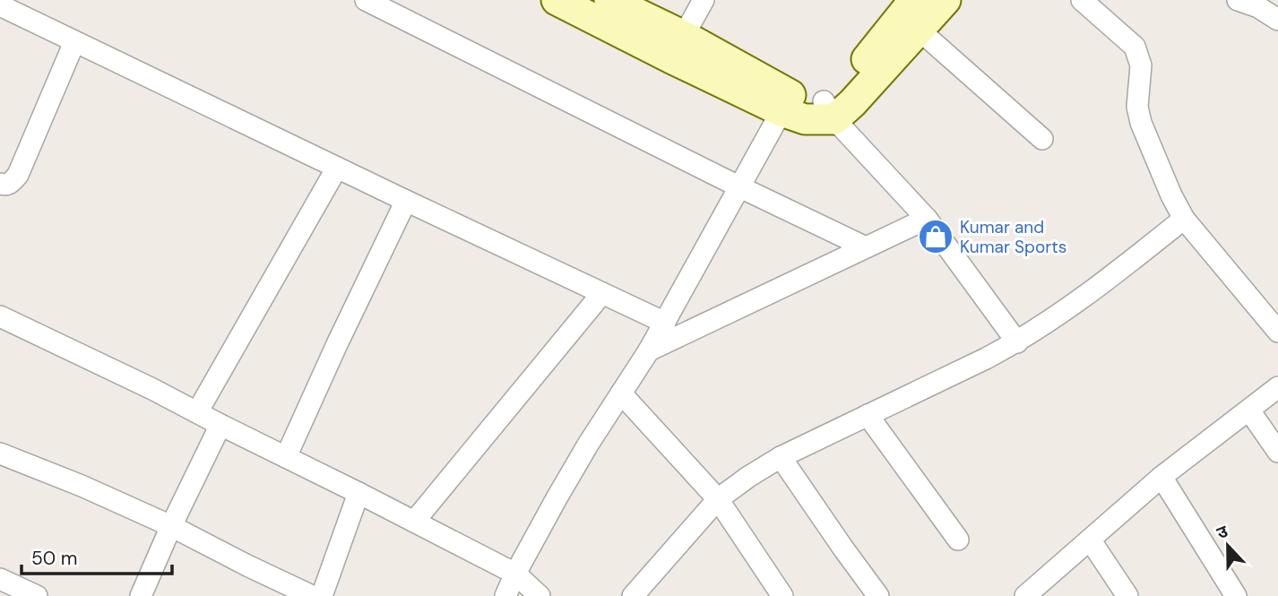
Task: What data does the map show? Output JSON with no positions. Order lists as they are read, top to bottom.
{
  "places": {
    "shop": ["Kumar and Kumar Sports"]
  },
  "scale_bar": "50 m",
  "north": "top"
}
